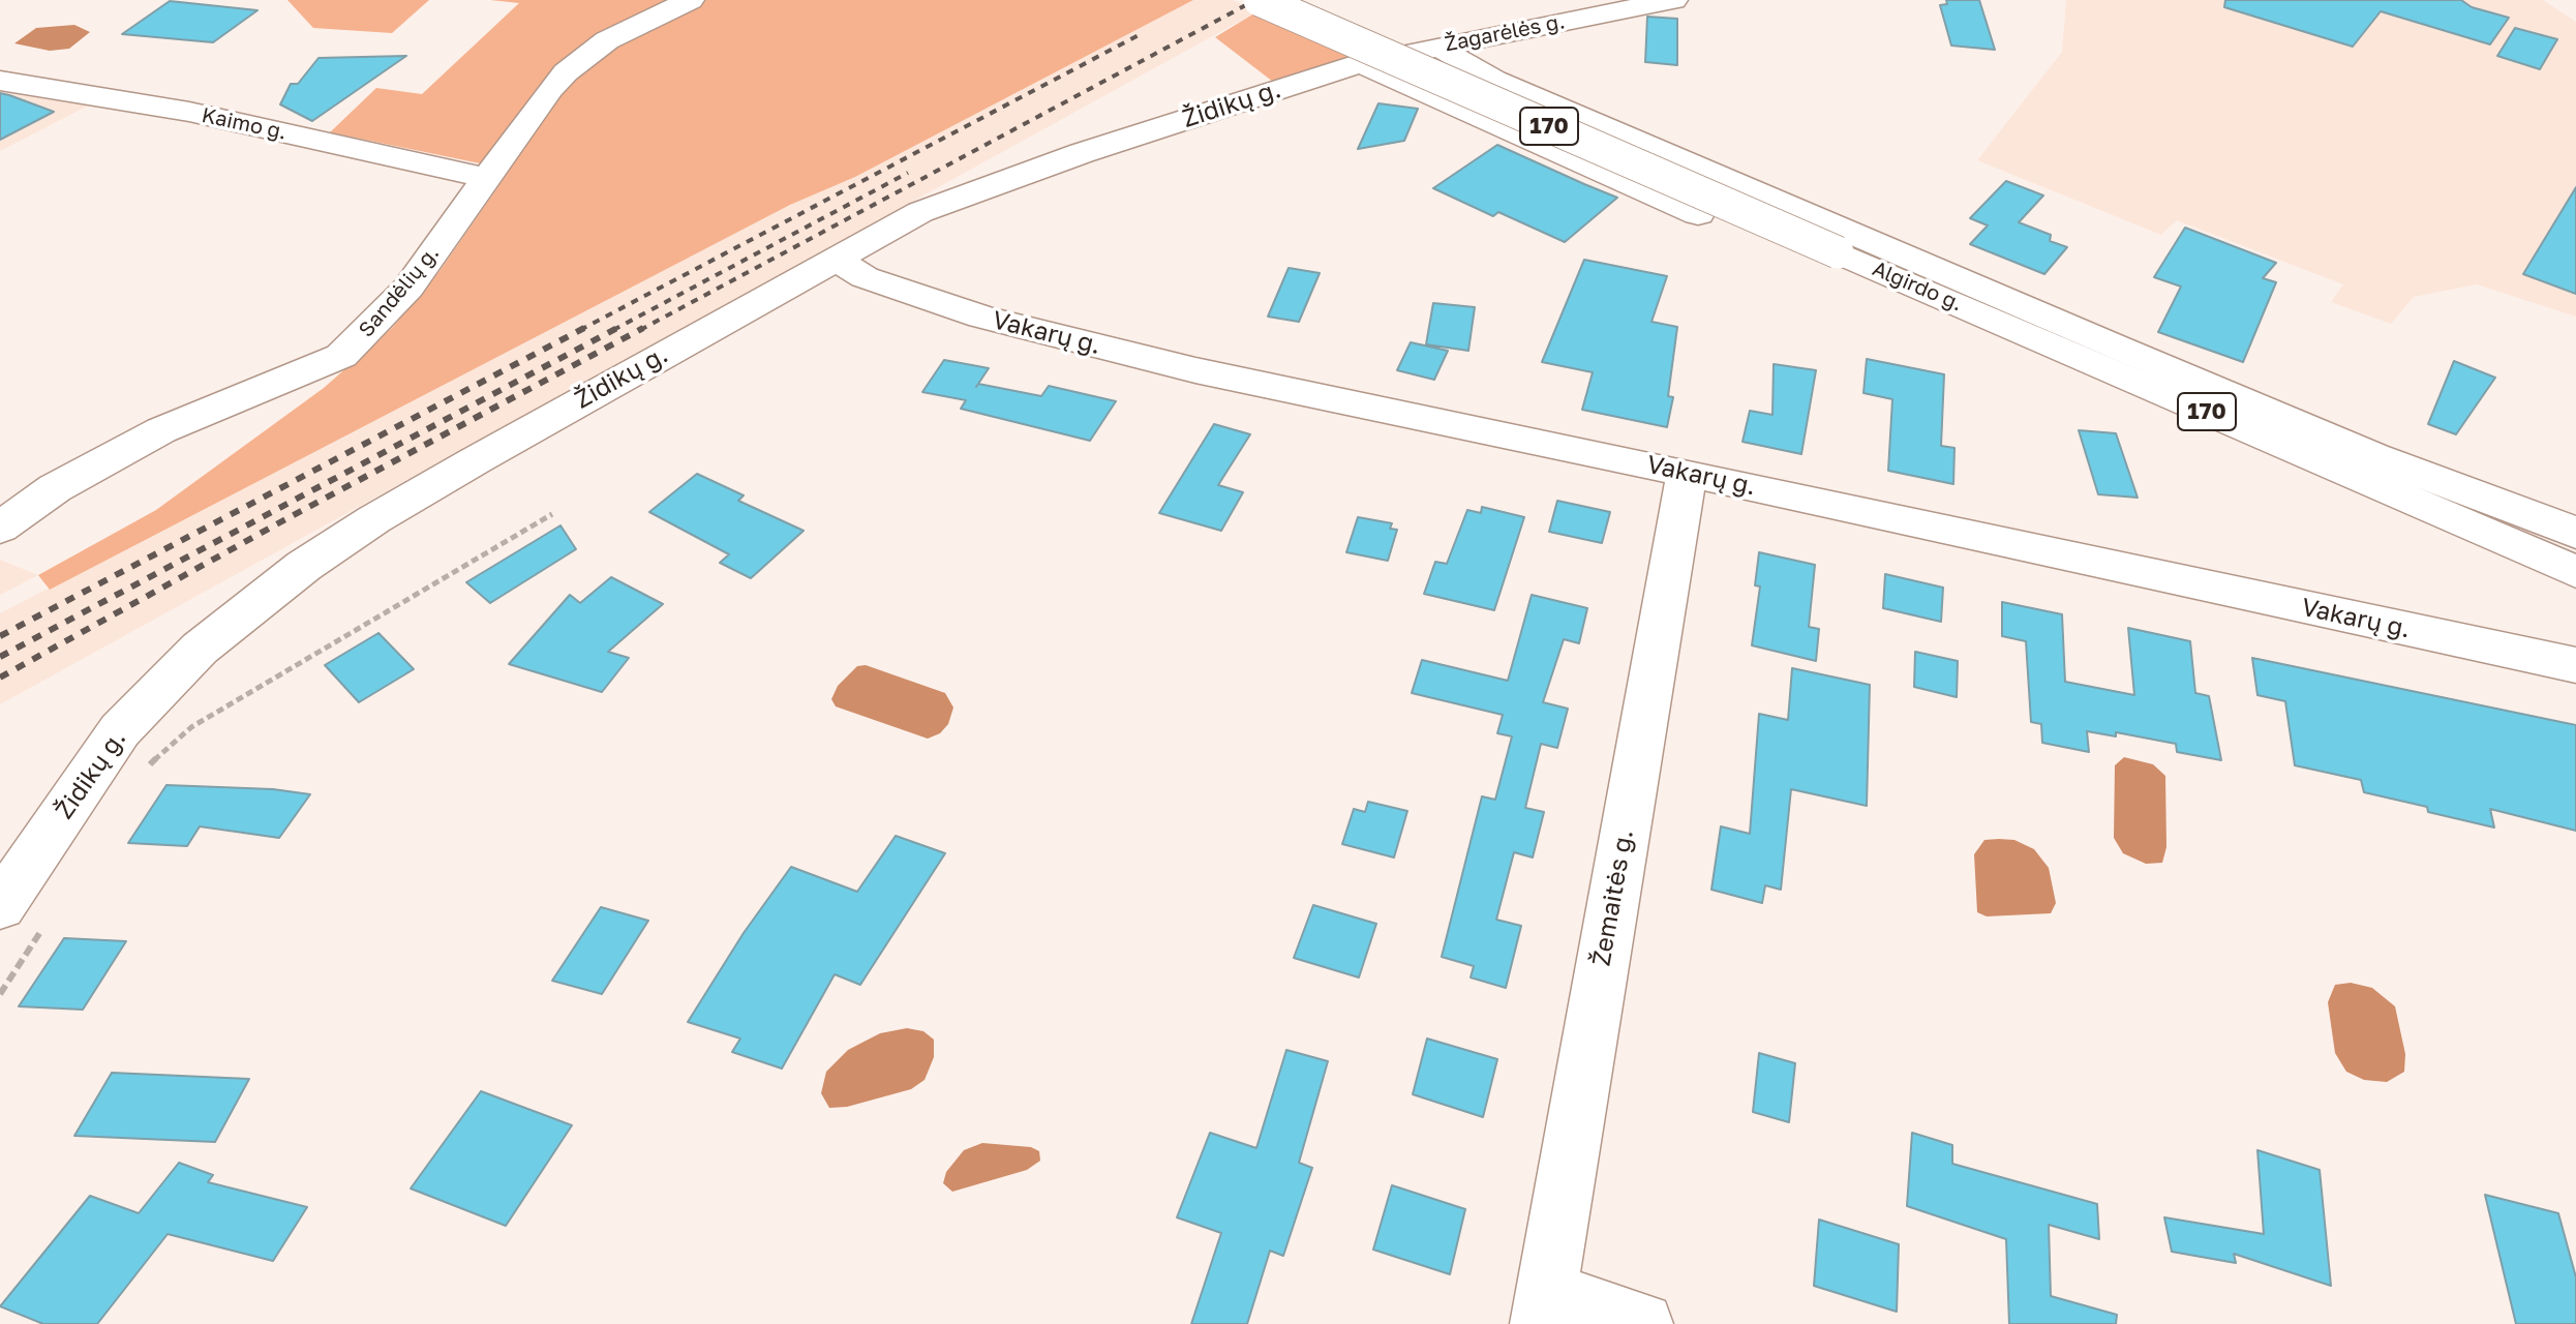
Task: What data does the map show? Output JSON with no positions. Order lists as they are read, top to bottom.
{
  "streets": {
    "street": [
      "Žagarėlės g.",
      "Židikų g.",
      "Kaimo g.",
      "170",
      "Algirdo g.",
      "Sandėlių g.",
      "Vakarų g.",
      "Žemaitės g."
    ]
  },
  "crossings": [
    ["Žagarėlės g.", "Židikų g."],
    ["Židikų g.", "Vakarų g."],
    ["Kaimo g.", "Sandėlių g."],
    ["Vakarų g.", "Žemaitės g."]
  ]
}
